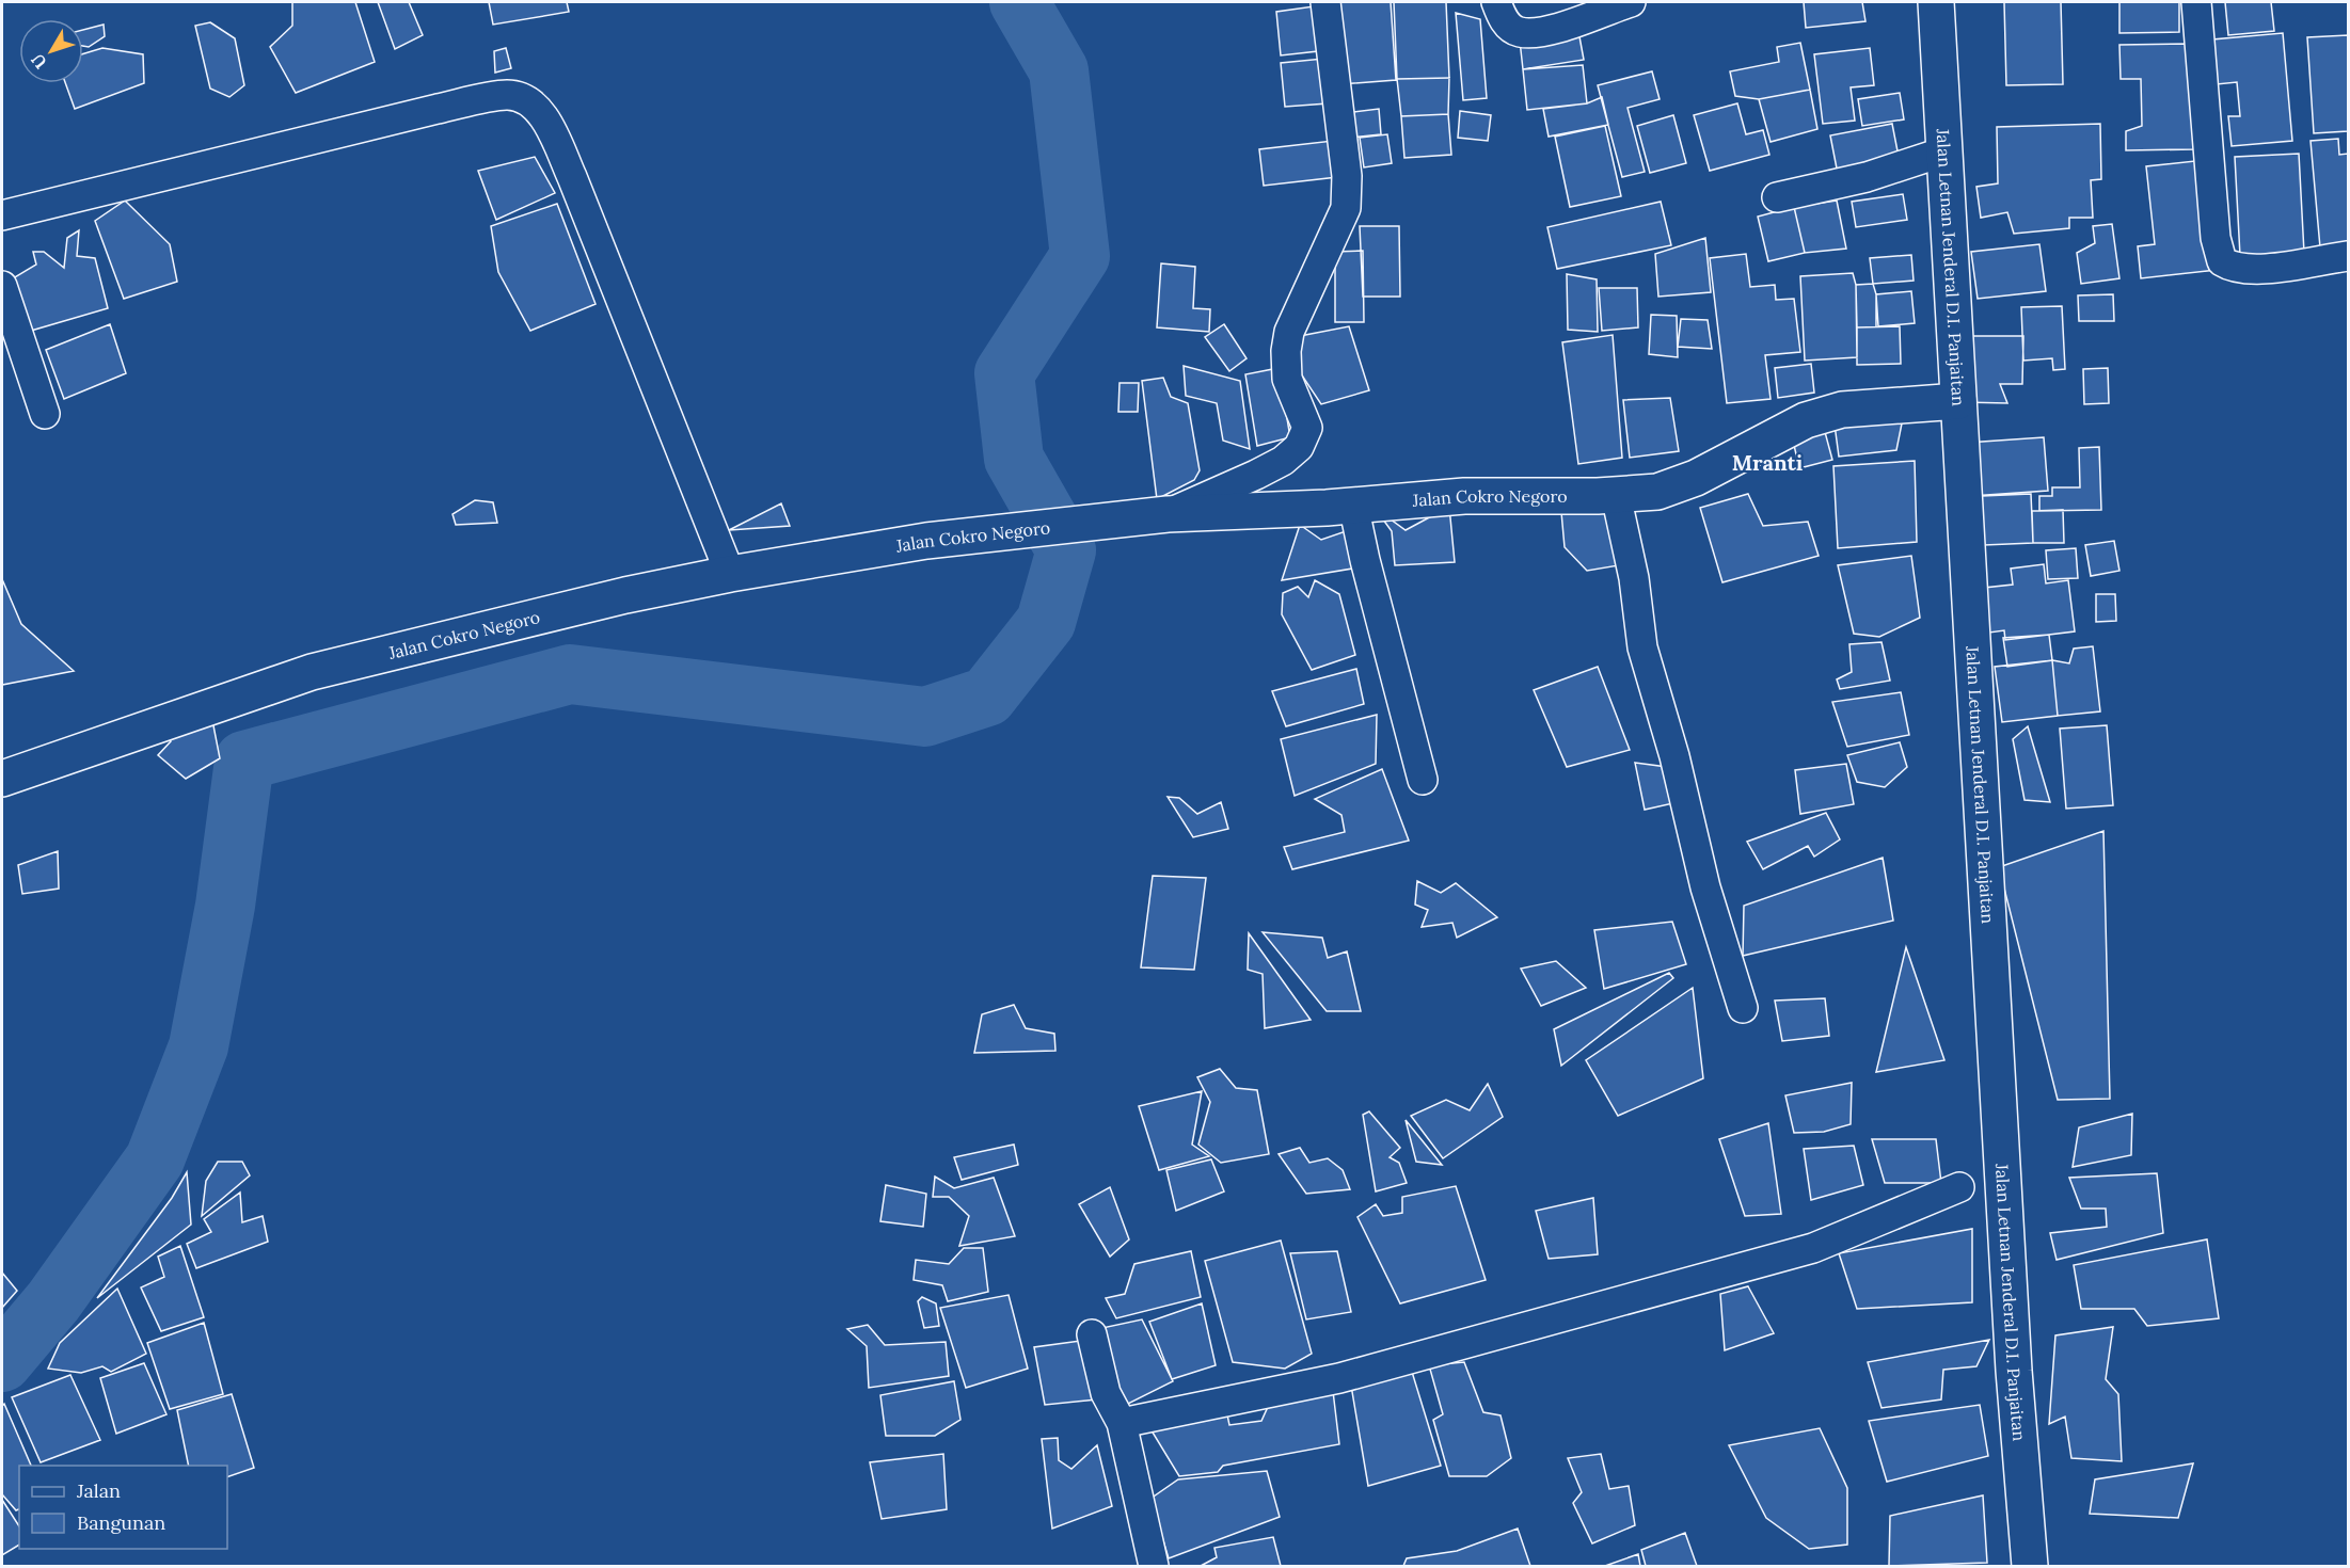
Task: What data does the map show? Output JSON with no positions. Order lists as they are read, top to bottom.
{
  "streets": {
    "street": ["Jalan Letnan Jenderal D.I. Panjaitan", "Jalan Cokro Negoro"]
  },
  "crossings": [
    ["Jalan Letnan Jenderal D.I. Panjaitan", "Jalan Cokro Negoro"]
  ],
  "districts": ["Mranti"],
  "legend": ["Jalan", "Bangunan"],
  "north": "bottom left"
}
